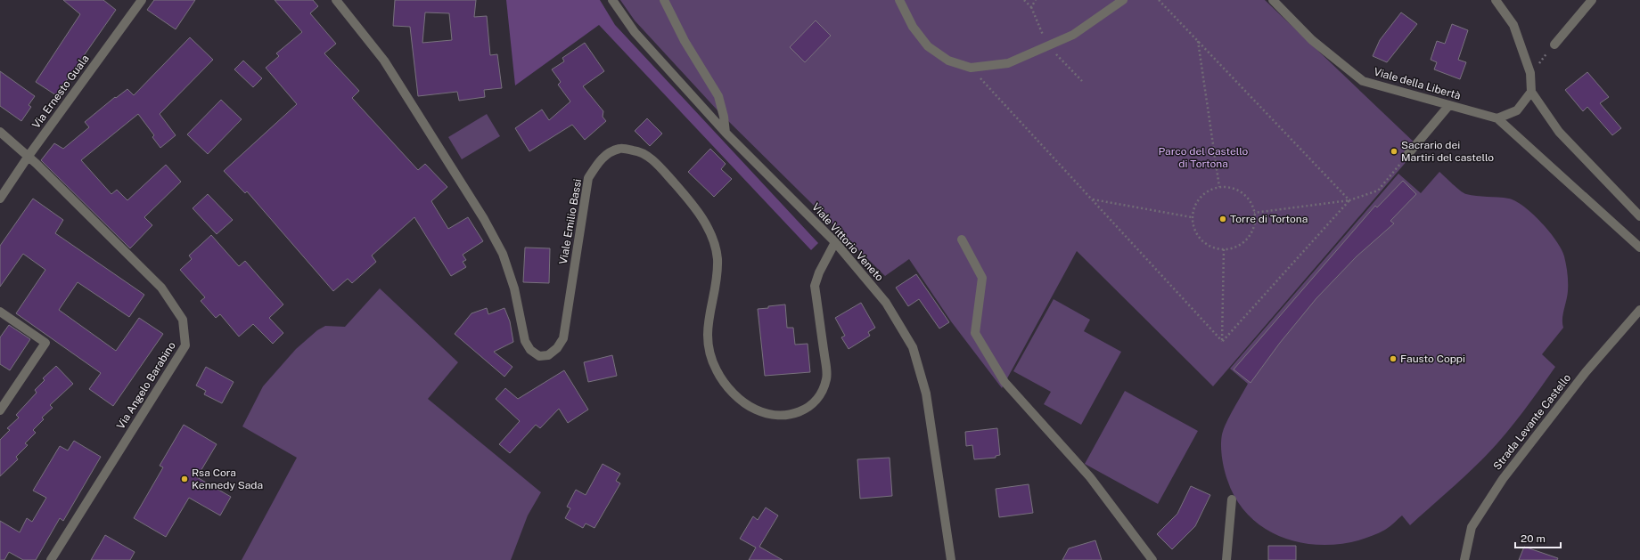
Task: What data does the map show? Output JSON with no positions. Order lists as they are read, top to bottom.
{
  "streets": {
    "street": [
      "Viale della Libertà",
      "Via Ernesto Guala",
      "Viale Emilio Bassi",
      "Viale Vittorio Veneto",
      "Via Angelo Barabino",
      "Strada Levante Castello"
    ]
  },
  "crossings": [
    ["Via Ernesto Guala", "Via Angelo Barabino"],
    ["Viale Emilio Bassi", "Viale Vittorio Veneto"]
  ],
  "parks": ["Parco del Castello di Tortona"],
  "places": [
    "Sacrario dei Martiri del castello",
    "Torre di Tortona",
    "Fausto Coppi",
    "Rsa Cora Kennedy Sada"
  ],
  "scale_bar": "20 m"
}
